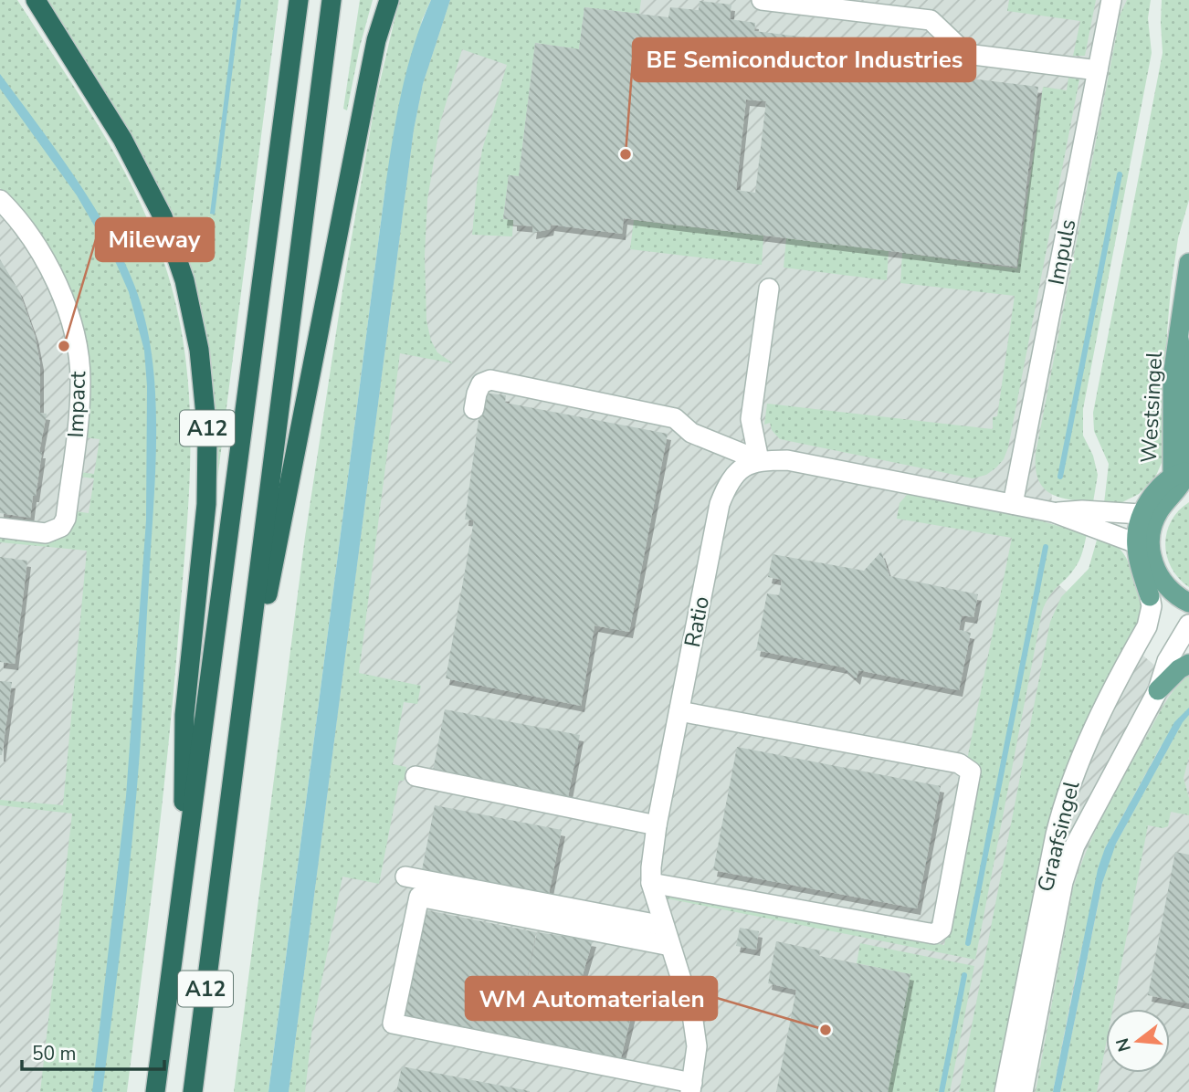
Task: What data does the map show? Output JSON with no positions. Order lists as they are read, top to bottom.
{
  "streets": {
    "highway": ["A12"],
    "main road": ["Westsingel"],
    "street": [
      "Impuls",
      "Impact",
      "Ratio",
      "Graafsingel"
    ]
  },
  "places": ["BE Semiconductor Industries", "Mileway", "WM Automaterialen"],
  "scale_bar": "50 m",
  "north": "left"
}
